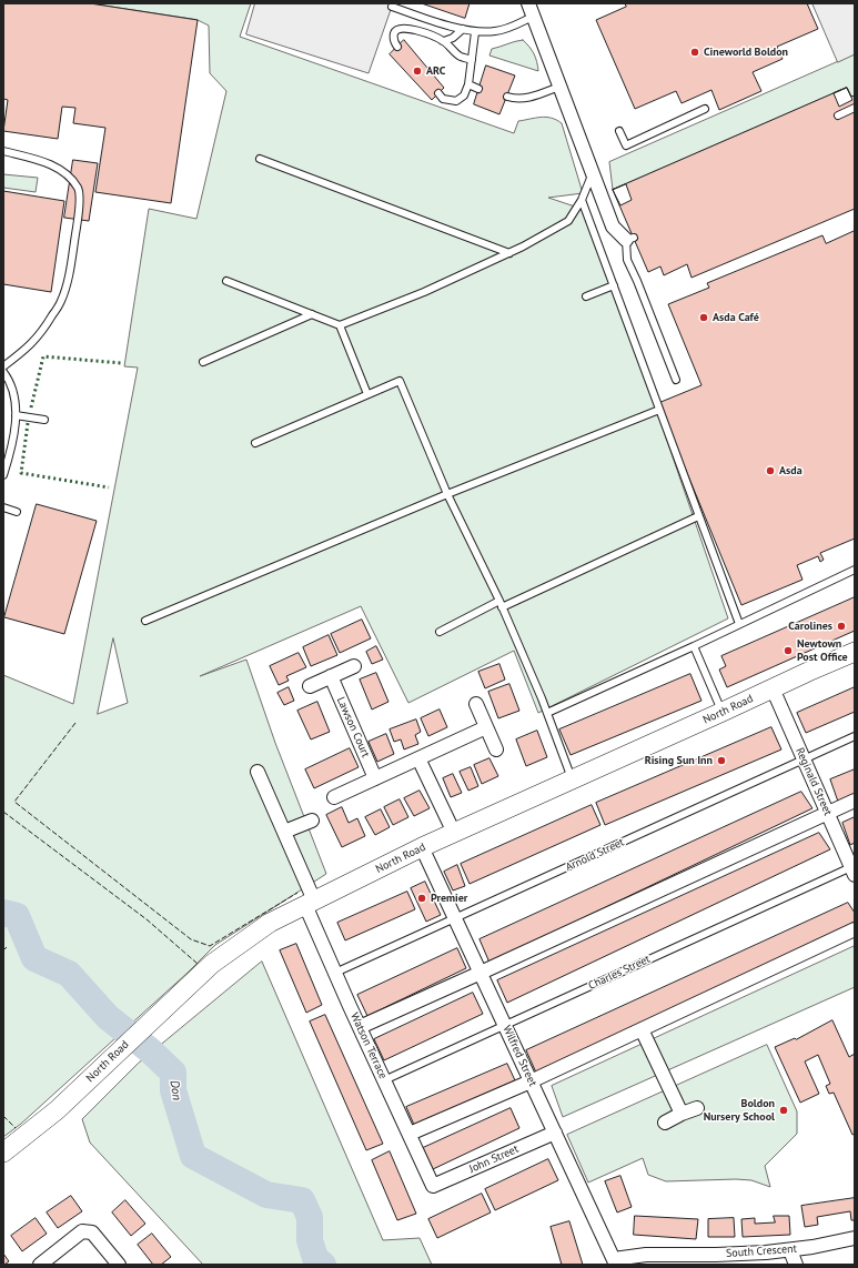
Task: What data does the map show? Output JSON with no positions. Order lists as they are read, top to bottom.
{
  "streets": {
    "street": [
      "North Road",
      "Lawson Court",
      "Reginald Street",
      "Watson Terrace",
      "Wilfred Street",
      "John Street",
      "South Crescent"
    ],
    "lane": ["Arnold Street", "Charles Street"]
  },
  "crossings": [
    ["North Road", "Reginald Street"],
    ["North Road", "Watson Terrace"],
    ["North Road", "Wilfred Street"],
    ["Reginald Street", "Arnold Street"],
    ["Reginald Street", "Charles Street"],
    ["Arnold Street", "Watson Terrace"],
    ["Arnold Street", "Wilfred Street"],
    ["Charles Street", "Watson Terrace"],
    ["Charles Street", "Wilfred Street"],
    ["Watson Terrace", "John Street"],
    ["Wilfred Street", "John Street"],
    ["Wilfred Street", "South Crescent"]
  ],
  "water": ["Don"],
  "places": [
    "Cineworld Boldon",
    "ARC",
    "Asda Café",
    "Asda",
    "Carolines",
    "Newtown Post Office",
    "Rising Sun Inn",
    "Premier",
    "Boldon Nursery School"
  ]
}
